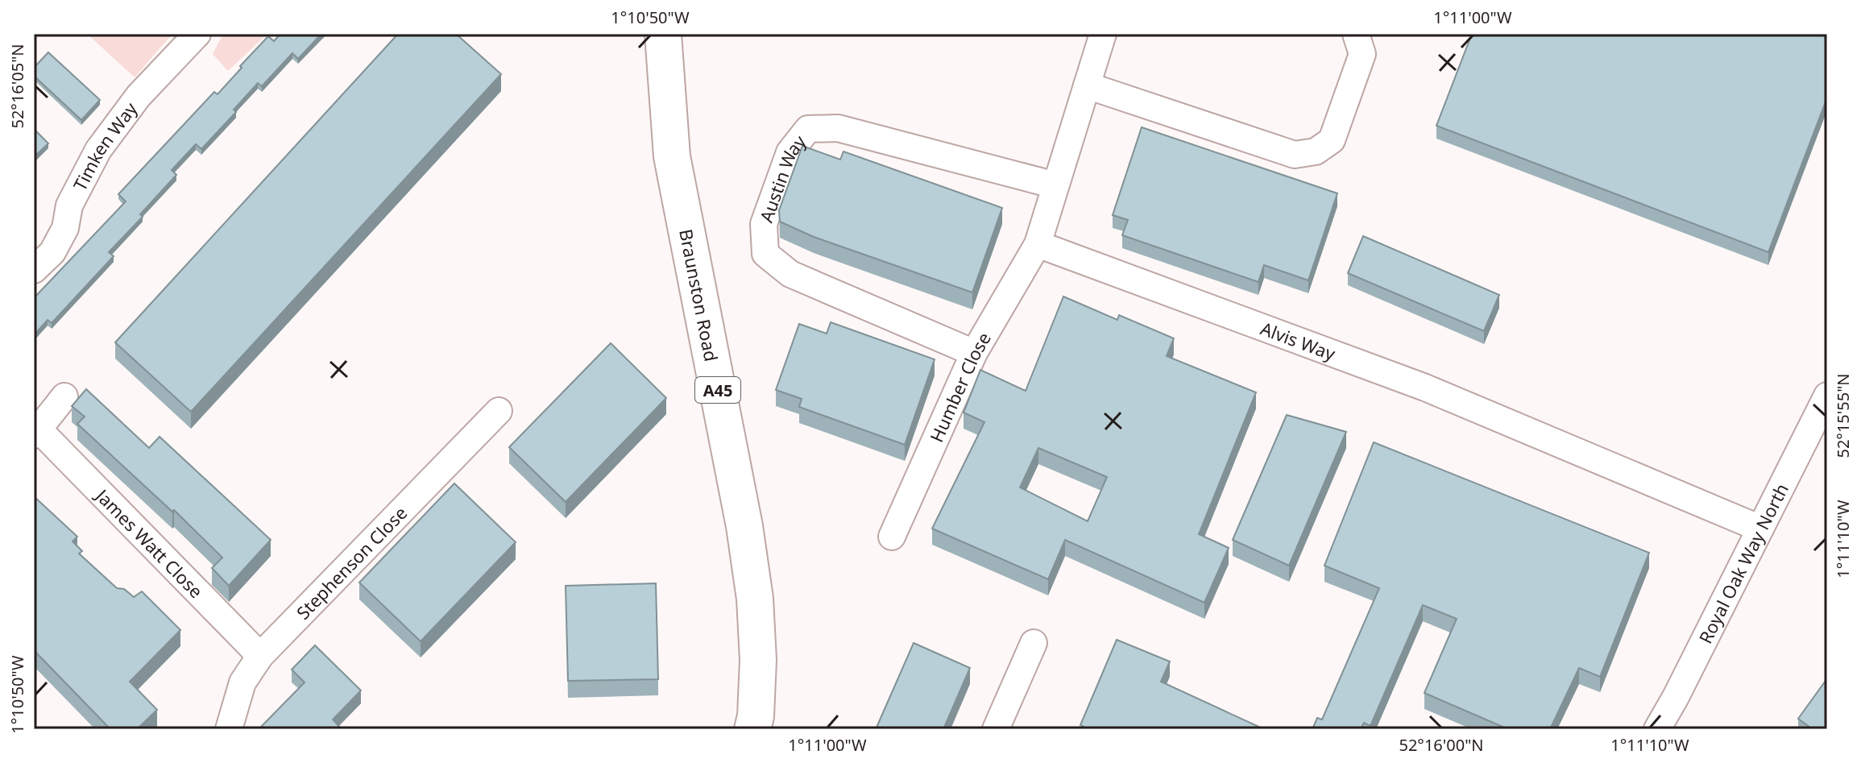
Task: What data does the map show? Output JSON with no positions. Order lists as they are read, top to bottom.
{
  "streets": {
    "highway": ["Braunston Road", "A45"],
    "street": [
      "Timken Way",
      "Austin Way",
      "Alvis Way",
      "Humber Close",
      "James Watt Close",
      "Stephenson Close",
      "Royal Oak Way North"
    ]
  },
  "crossings": [
    ["Austin Way", "Humber Close"],
    ["Alvis Way", "Humber Close"],
    ["Alvis Way", "Royal Oak Way North"],
    ["James Watt Close", "Stephenson Close"]
  ],
  "coordinates": [
    "1°10'50\"W",
    "1°11'00\"W",
    "52°16'05\"N",
    "52°15'55\"N",
    "1°11'10\"W",
    "52°16'00\"N"
  ]
}
